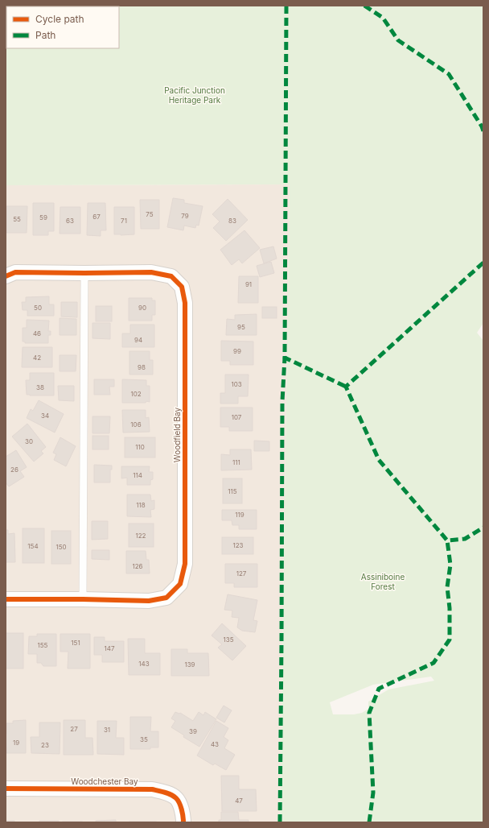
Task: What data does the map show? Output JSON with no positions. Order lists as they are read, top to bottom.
{
  "streets": {
    "street": ["Woodfield Bay", "Woodchester Bay"]
  },
  "parks": ["Pacific Junction Heritage Park", "Assiniboine Forest"],
  "house_numbers": [
    "75",
    "79",
    "67",
    "59",
    "55",
    "63",
    "71",
    "83",
    "91",
    "50",
    "90",
    "95",
    "46",
    "94",
    "99",
    "42",
    "98",
    "103",
    "38",
    "102",
    "34",
    "107",
    "106",
    "30",
    "110",
    "111",
    "26",
    "114",
    "115",
    "118",
    "119",
    "122",
    "123",
    "154",
    "150",
    "126",
    "127",
    "135",
    "151",
    "155",
    "147",
    "143",
    "139",
    "27",
    "31",
    "39",
    "35",
    "19",
    "43",
    "23",
    "47"
  ],
  "legend": ["Cycle path", "Path"]
}
